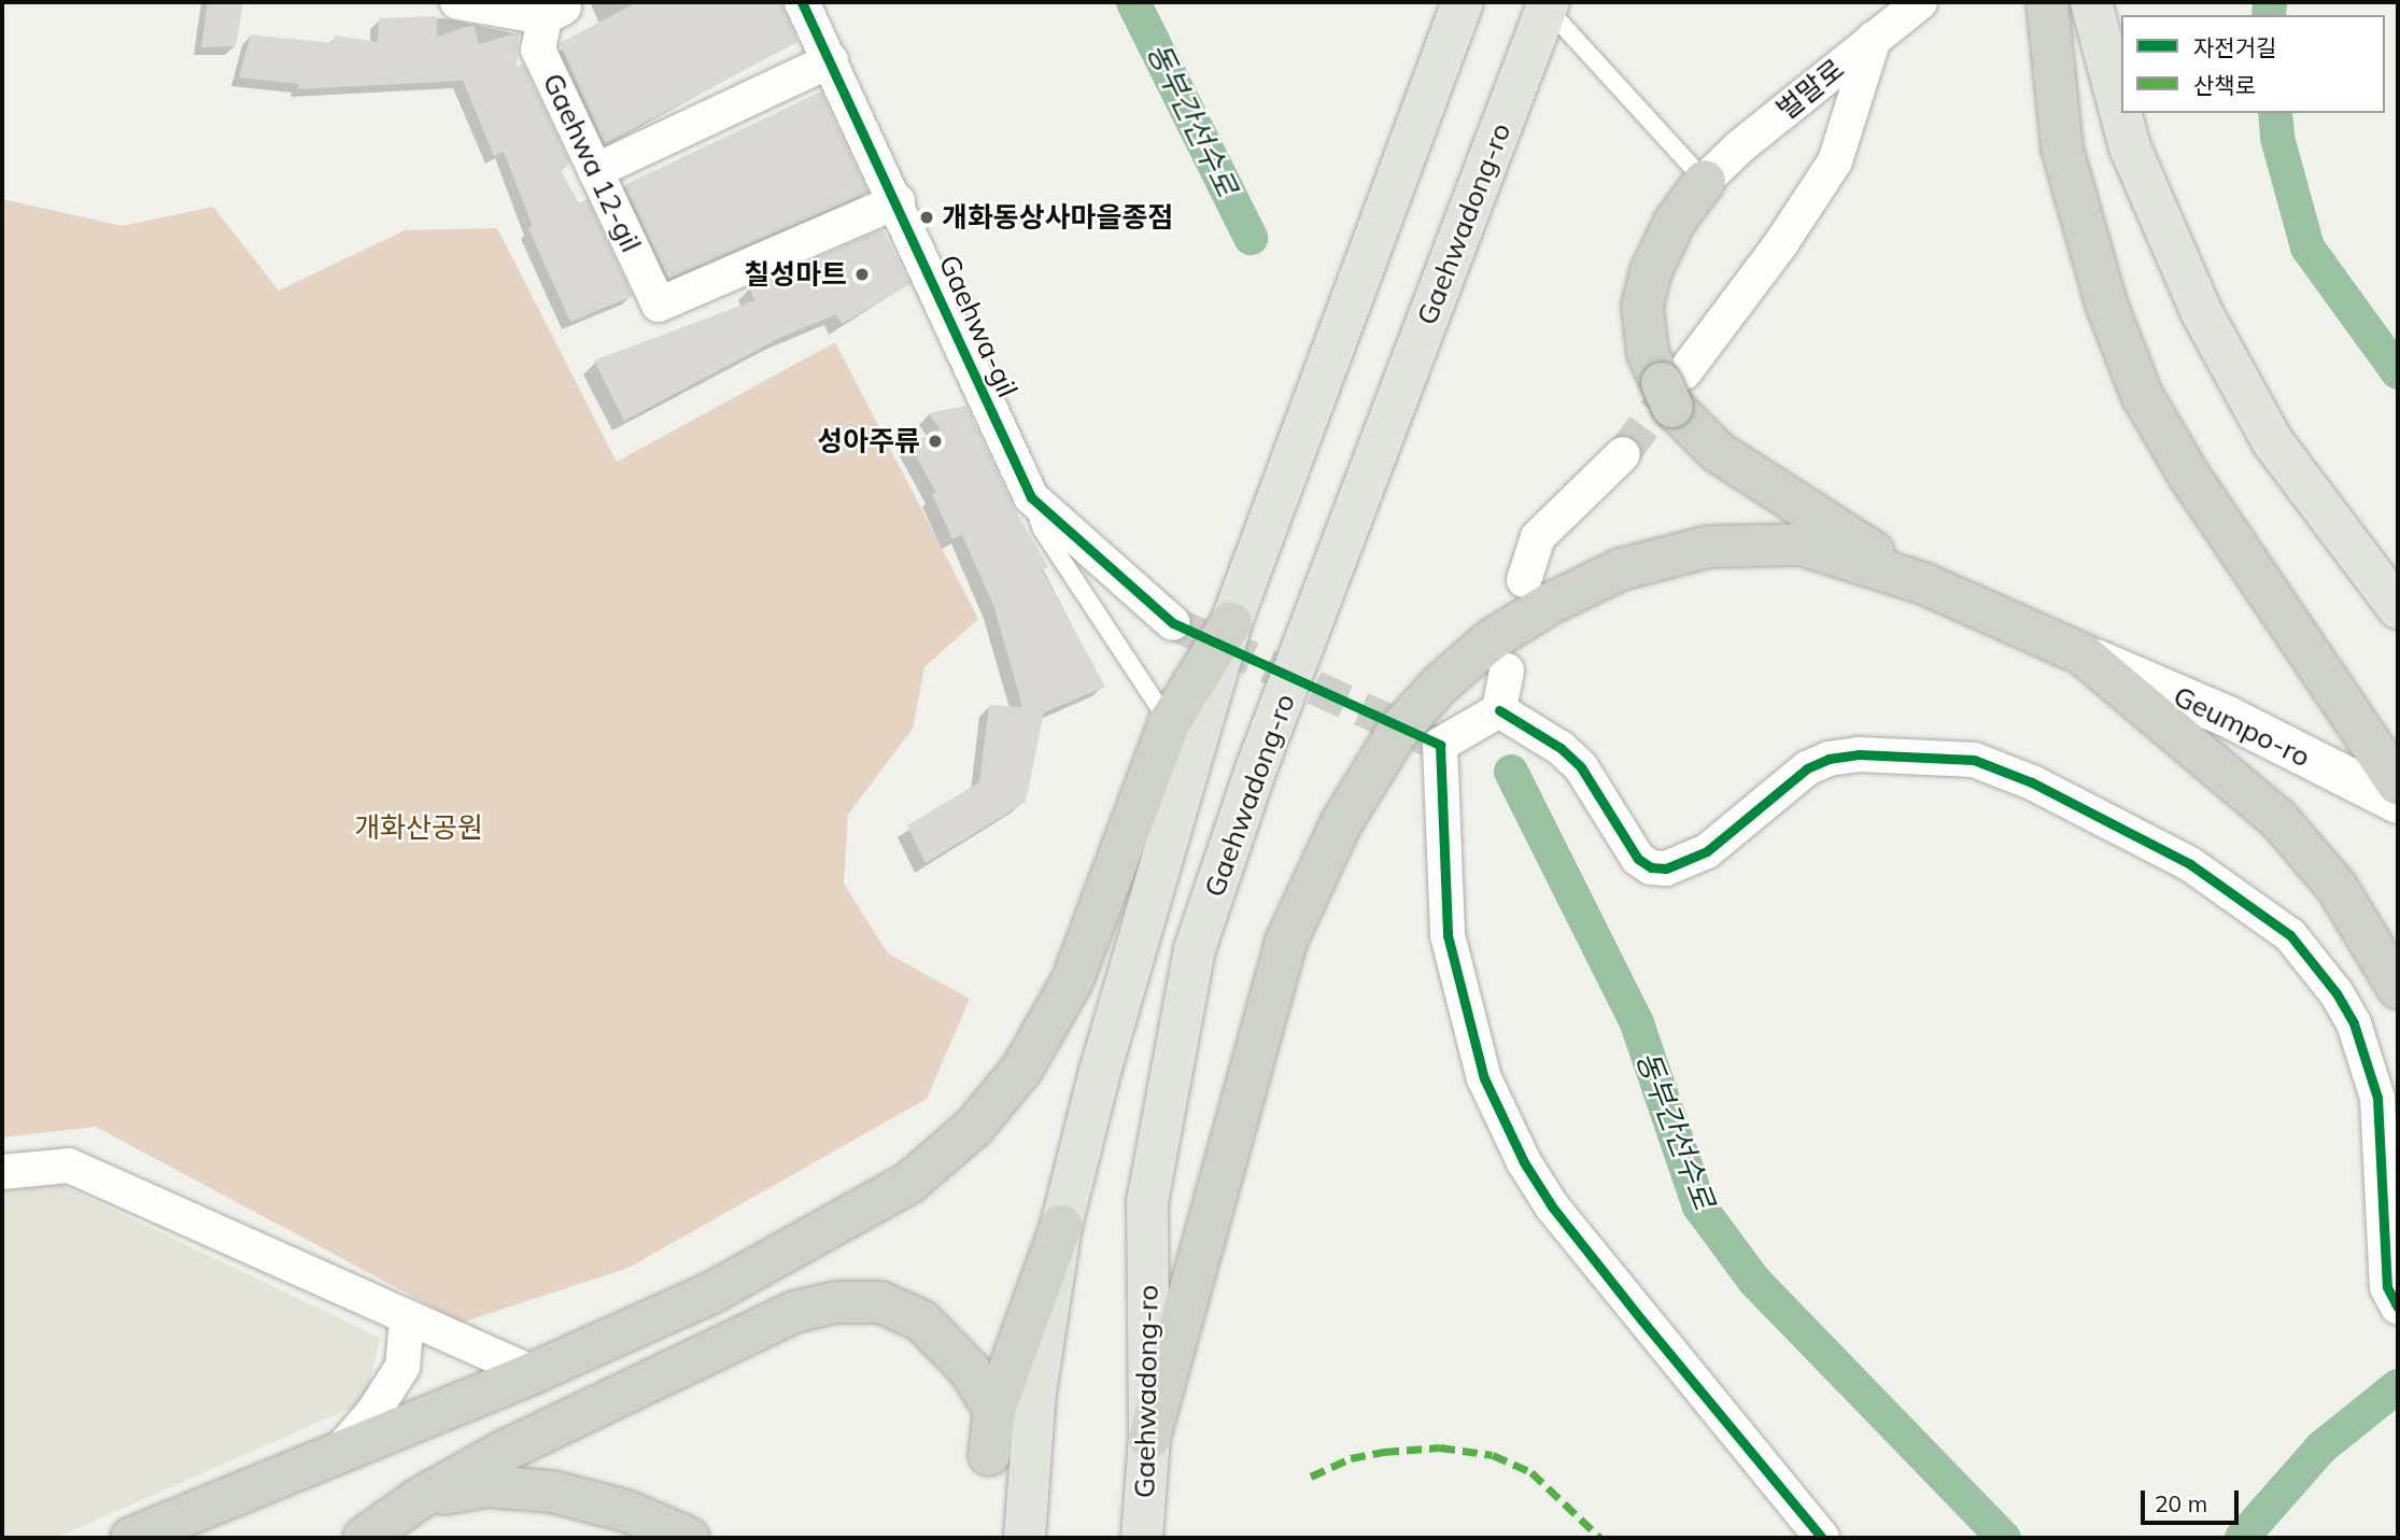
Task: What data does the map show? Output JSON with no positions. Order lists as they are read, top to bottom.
{
  "streets": {
    "main road": ["Gaehwadong-ro", "Geumpo-ro"],
    "street": ["벌말로", "Gaehwa 12-gil", "Gaehwa-gil"]
  },
  "crossings": [
    ["Gaehwa 12-gil", "Gaehwa-gil"]
  ],
  "water": ["동부간선수로"],
  "parks": ["개화산공원"],
  "places": ["개화동상사마을종점", "칠성마트", "성아주류"],
  "legend": ["자전거길", "산책로"],
  "scale_bar": "20 m"
}
